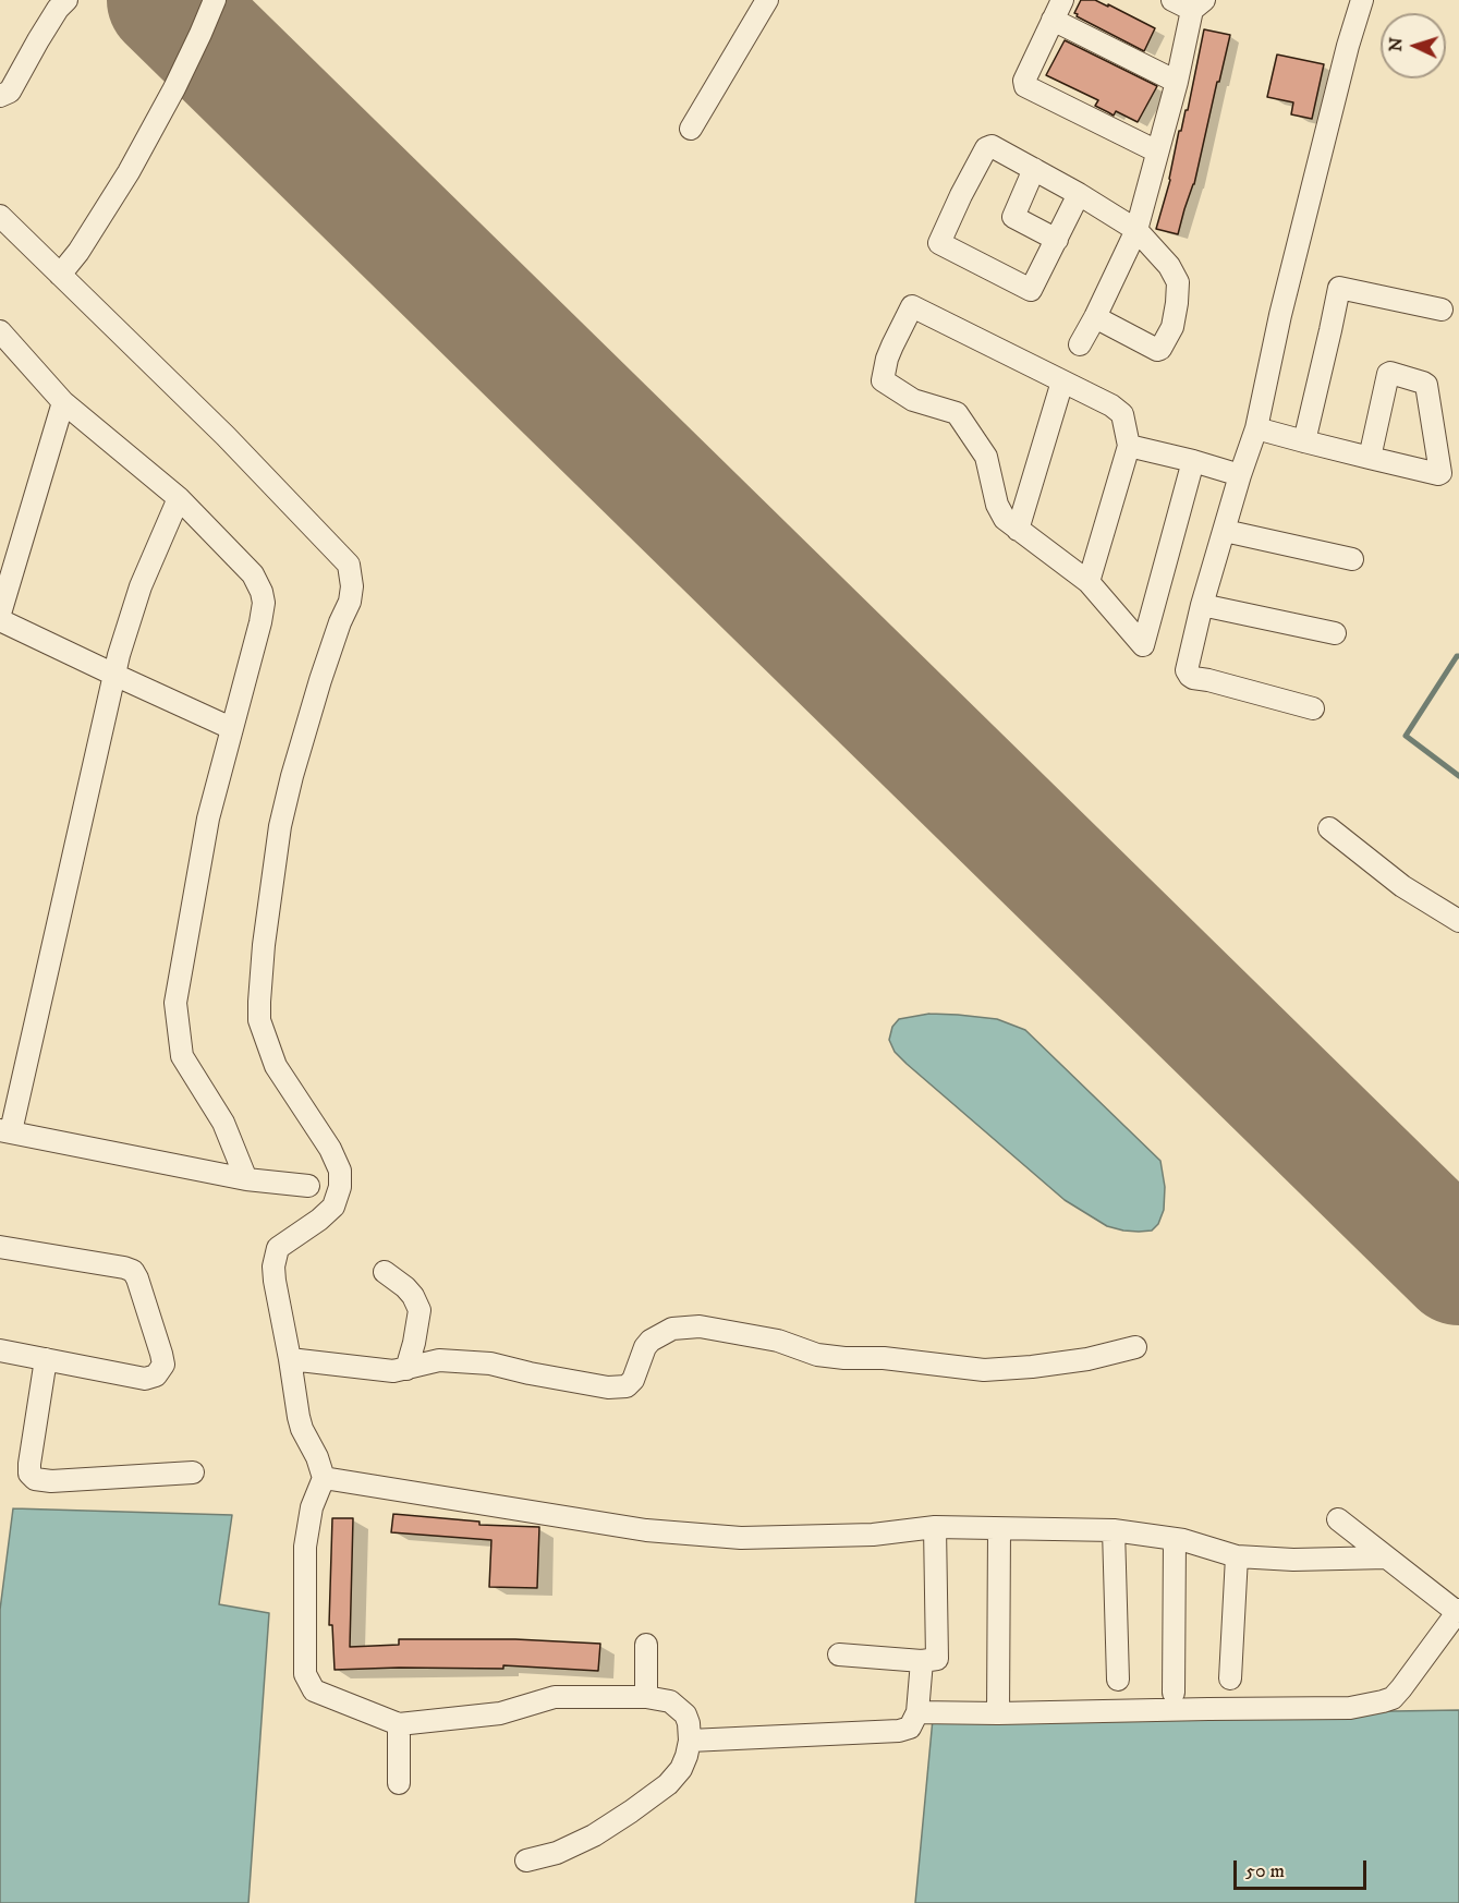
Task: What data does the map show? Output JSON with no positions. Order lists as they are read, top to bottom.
{
  "scale_bar": "50 m",
  "north": "left"
}
